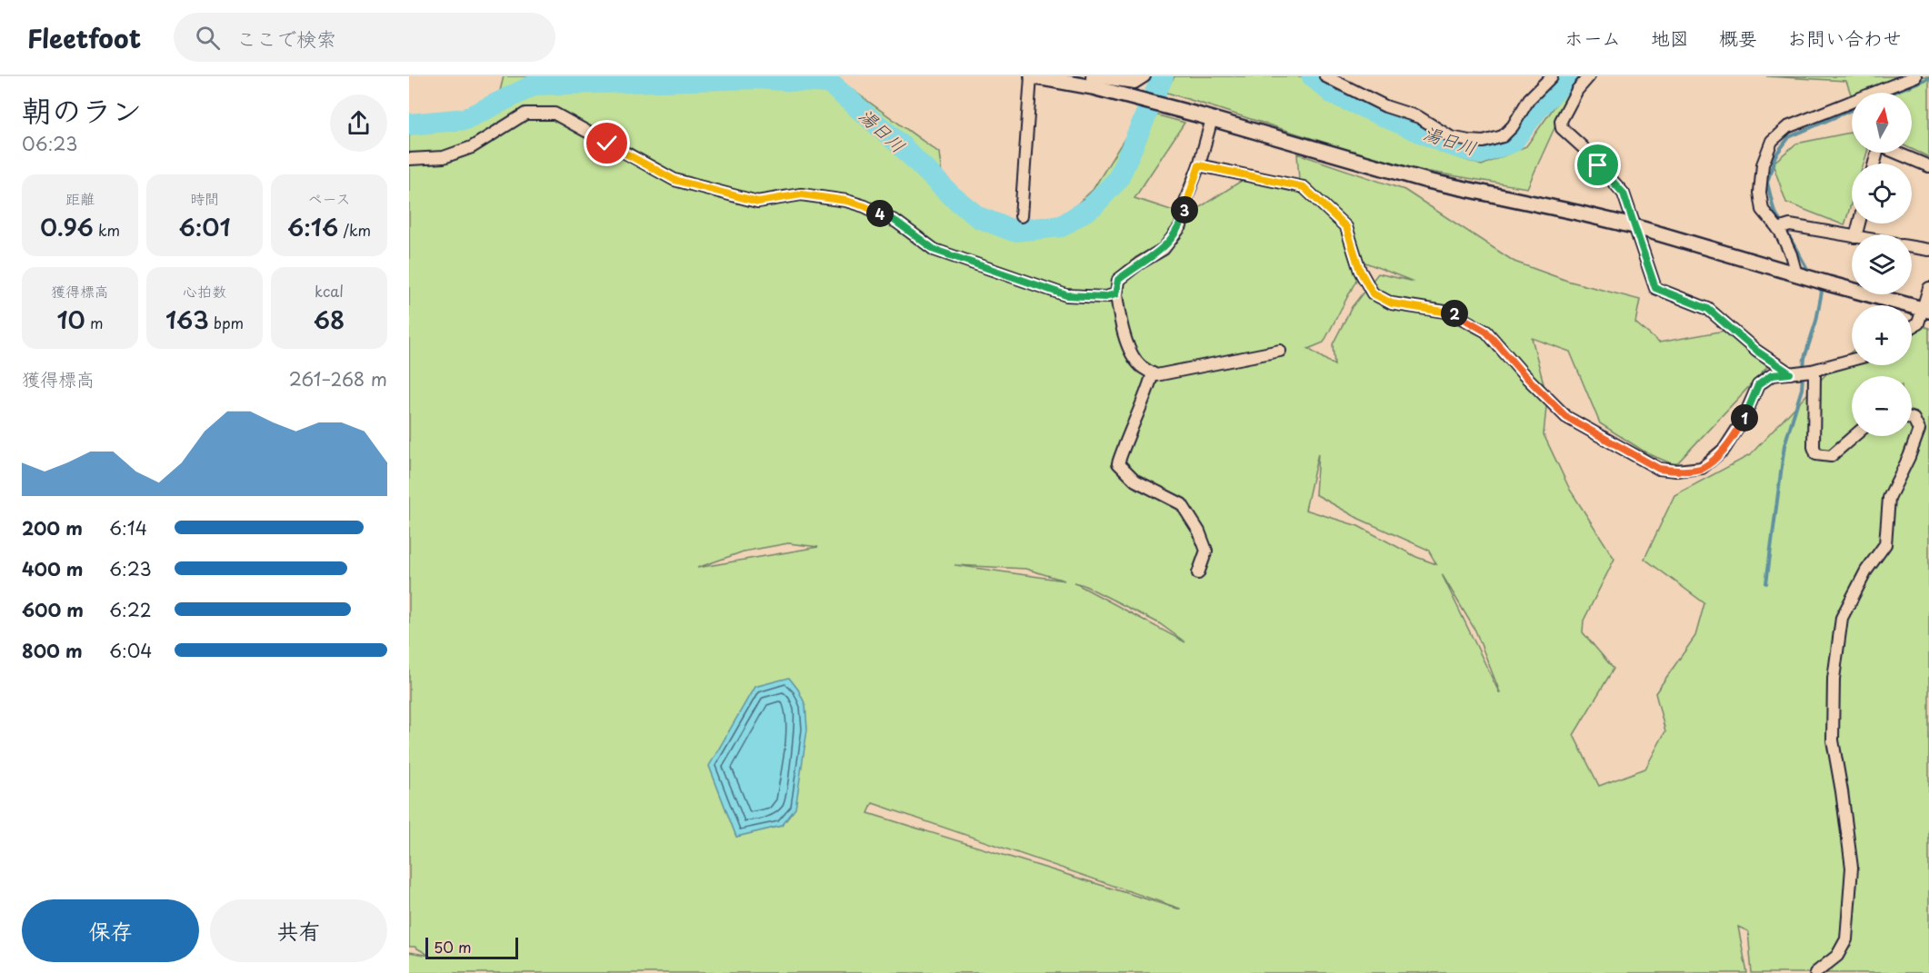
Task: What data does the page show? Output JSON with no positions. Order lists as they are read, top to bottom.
{
  "water": ["湯日川"],
  "scale_bar": "50 m",
  "north": "top",
  "page": {
    "header": "Fleetfoot",
    "search": "ここで検索",
    "nav": [
      "ホーム",
      "地図",
      "概要",
      "お問い合わせ"
    ],
    "heading": ["朝のラン", "06:23"],
    "map_buttons": ["+", "−"],
    "stats": [
      ["距離", "0.96 km"],
      ["時間", "6:01"],
      ["ペース", "6:16 /km"],
      ["獲得標高", "10 m"],
      ["心拍数", "163 bpm"],
      ["kcal", "68"]
    ],
    "pins": [
      "3",
      "4",
      "2",
      "1"
    ],
    "chart": ["獲得標高", "261–268 m"],
    "list": [
      {
        "name": "200 m",
        "note": "6:14"
      },
      {
        "name": "400 m",
        "note": "6:23"
      },
      {
        "name": "600 m",
        "note": "6:22"
      },
      {
        "name": "800 m",
        "note": "6:04"
      }
    ],
    "buttons": ["保存", "共有"],
    "scale": "50 m"
  }
}
